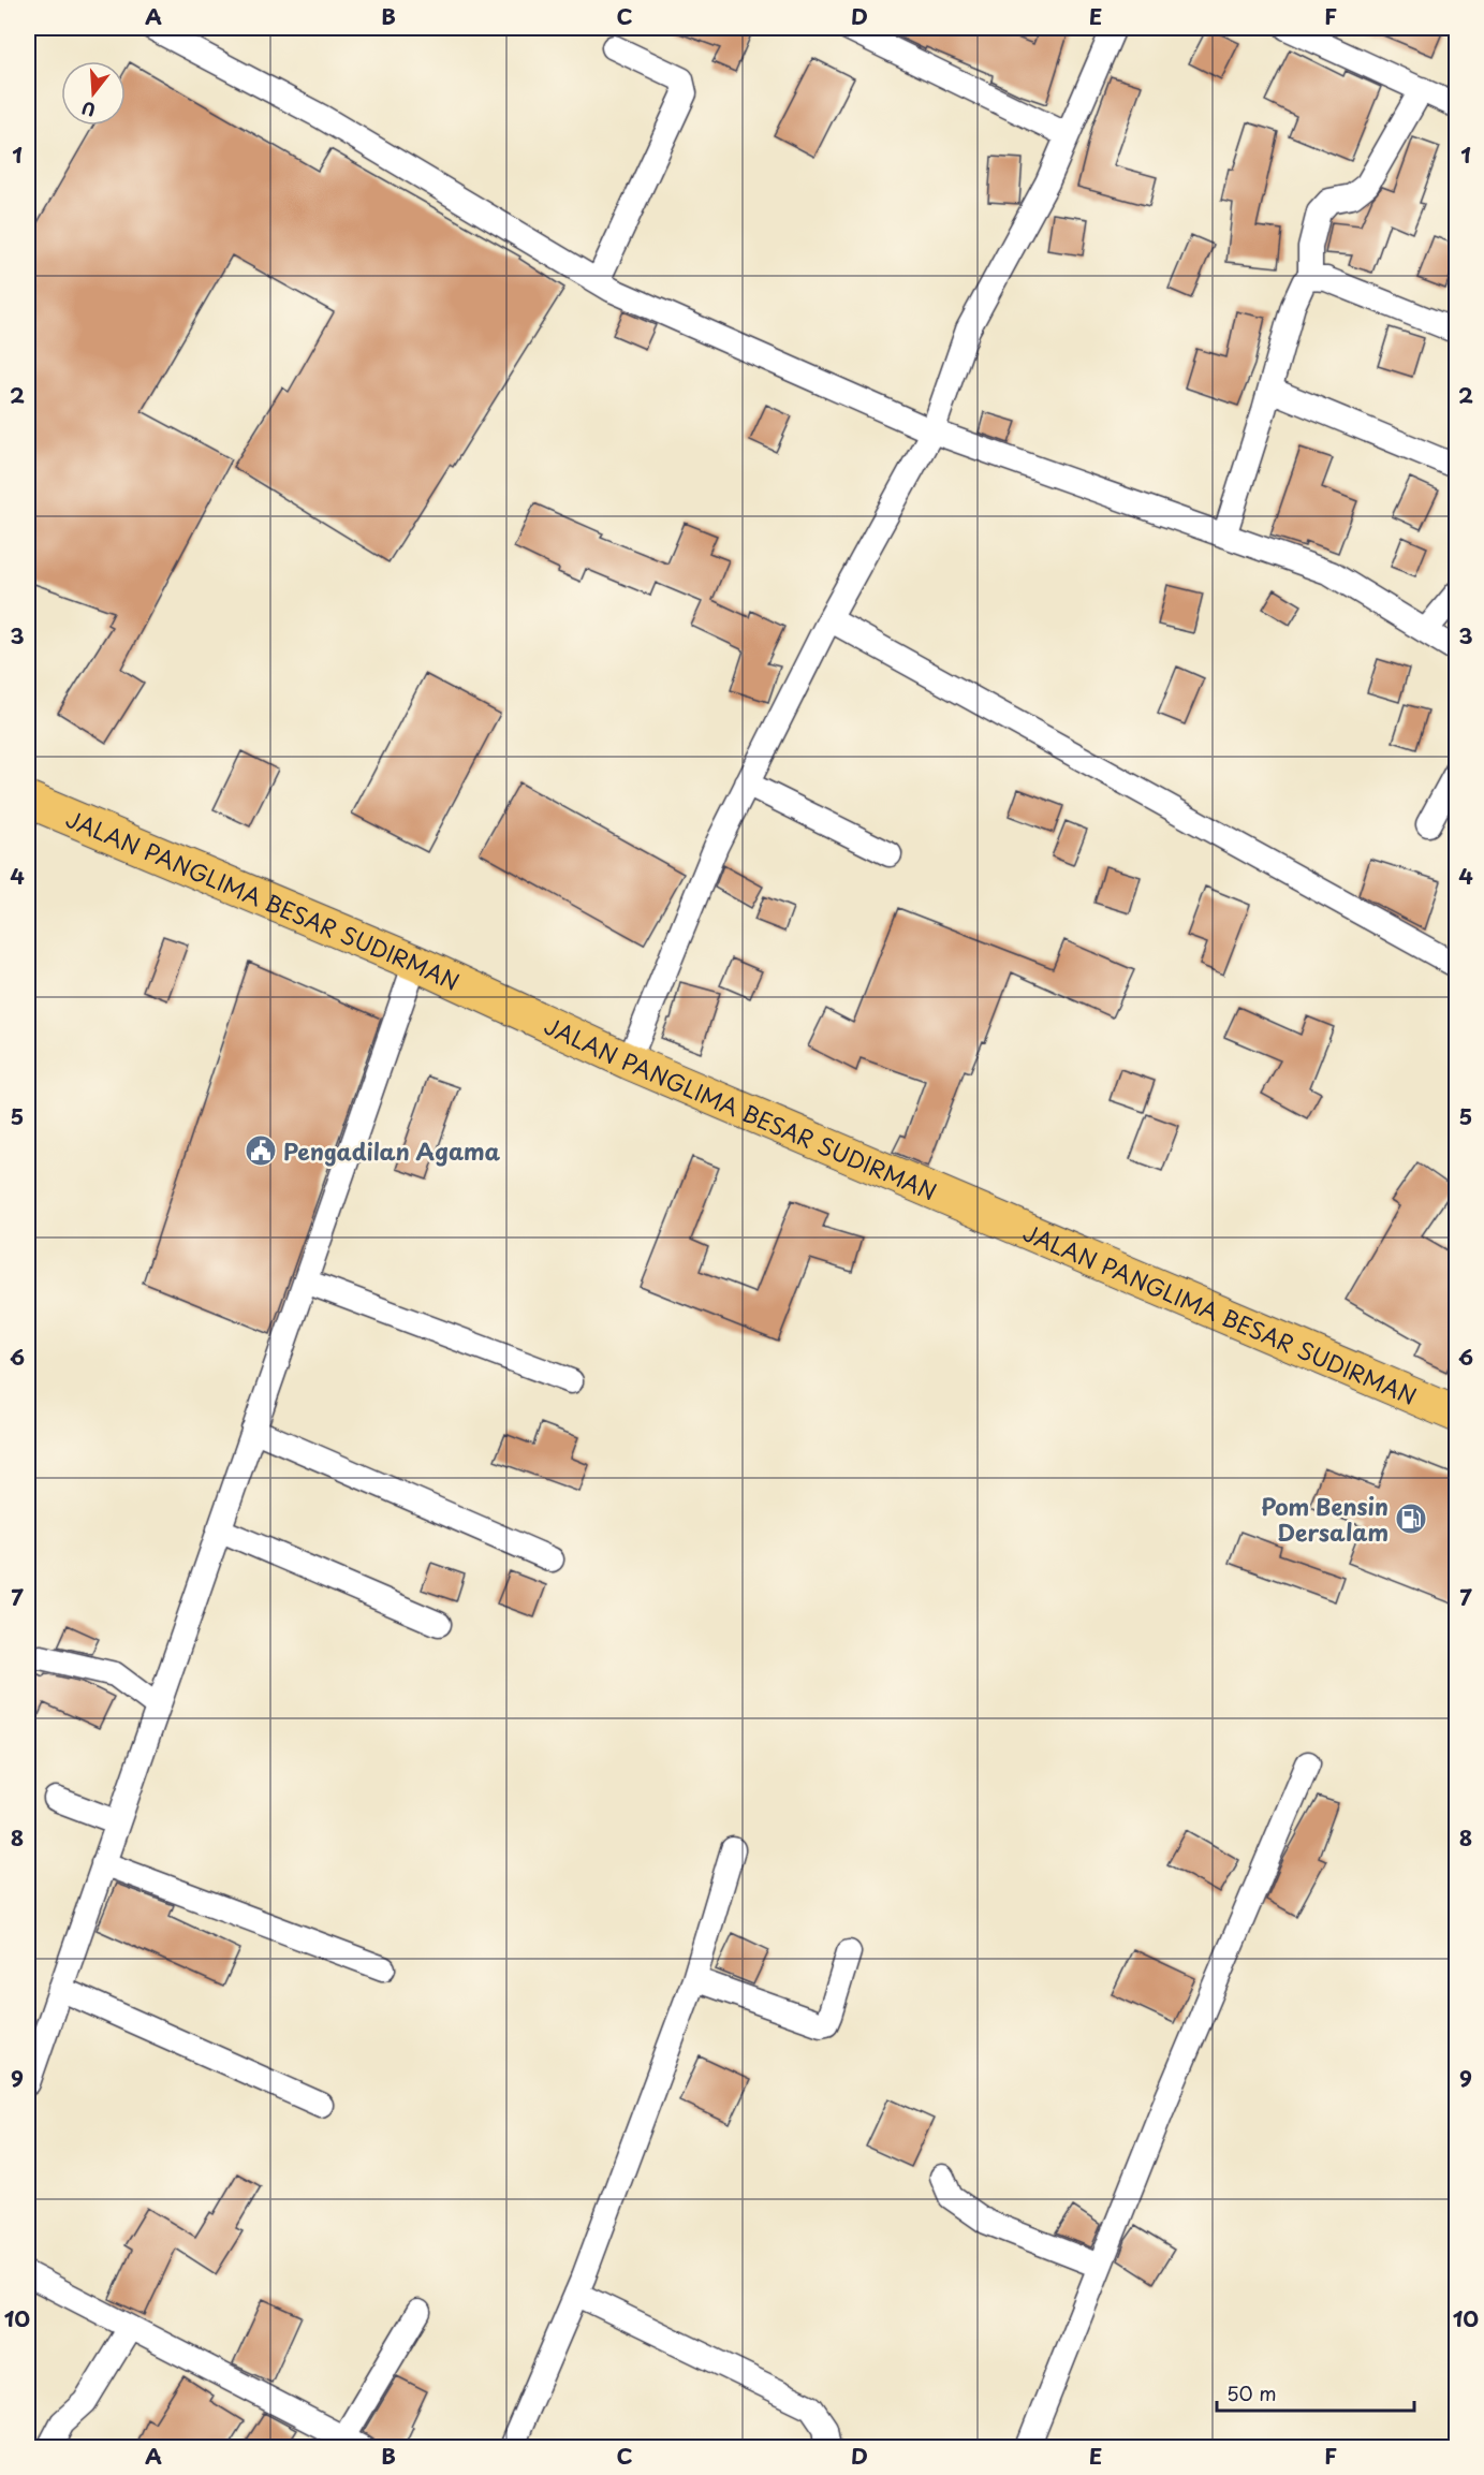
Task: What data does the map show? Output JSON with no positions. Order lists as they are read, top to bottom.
{
  "streets": {
    "main road": ["JALAN PANGLIMA BESAR SUDIRMAN"]
  },
  "places": {
    "public building": ["Pengadilan Agama"],
    "fuel station": ["Pom Bensin Dersalam"]
  },
  "scale_bar": "50 m",
  "north": "bottom",
  "grid": {
    "columns": [
      "A",
      "B",
      "C",
      "D",
      "E",
      "F"
    ],
    "rows": [
      "1",
      "2",
      "3",
      "4",
      "5",
      "6",
      "7",
      "8",
      "9",
      "10"
    ]
  }
}
